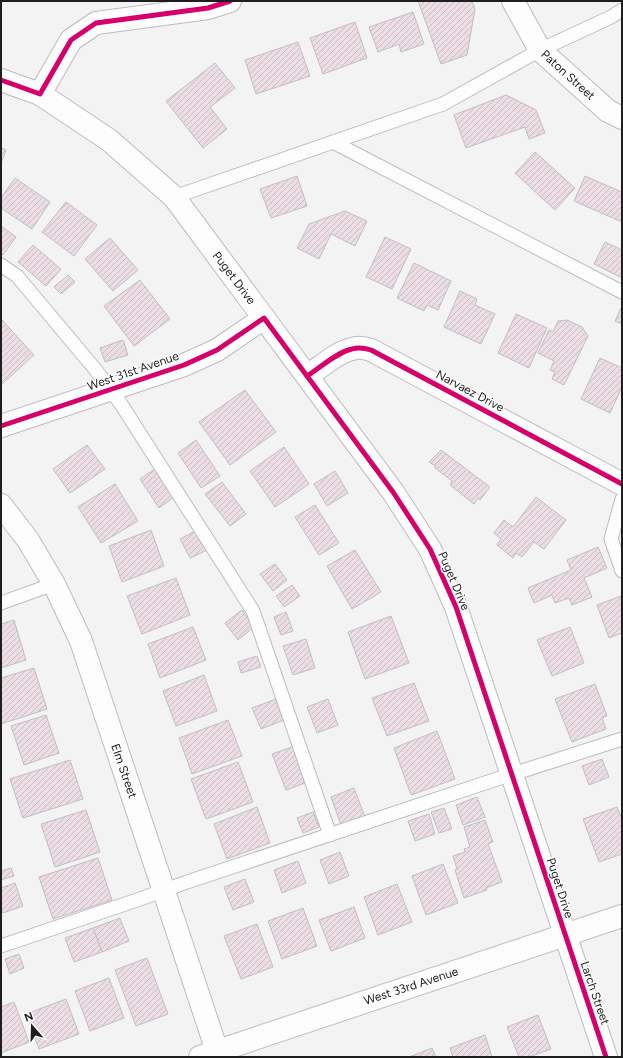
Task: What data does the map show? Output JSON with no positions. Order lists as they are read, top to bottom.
{
  "streets": {
    "street": [
      "Paton Street",
      "Puget Drive",
      "West 31st Avenue",
      "Narvaez Drive",
      "Elm Street",
      "West 33rd Avenue",
      "Larch Street"
    ]
  },
  "crossings": [
    ["Puget Drive", "West 31st Avenue"],
    ["Puget Drive", "Narvaez Drive"],
    ["Puget Drive", "West 33rd Avenue"],
    ["Puget Drive", "Larch Street"],
    ["Elm Street", "West 33rd Avenue"],
    ["West 33rd Avenue", "Larch Street"]
  ],
  "north": "top"
}
